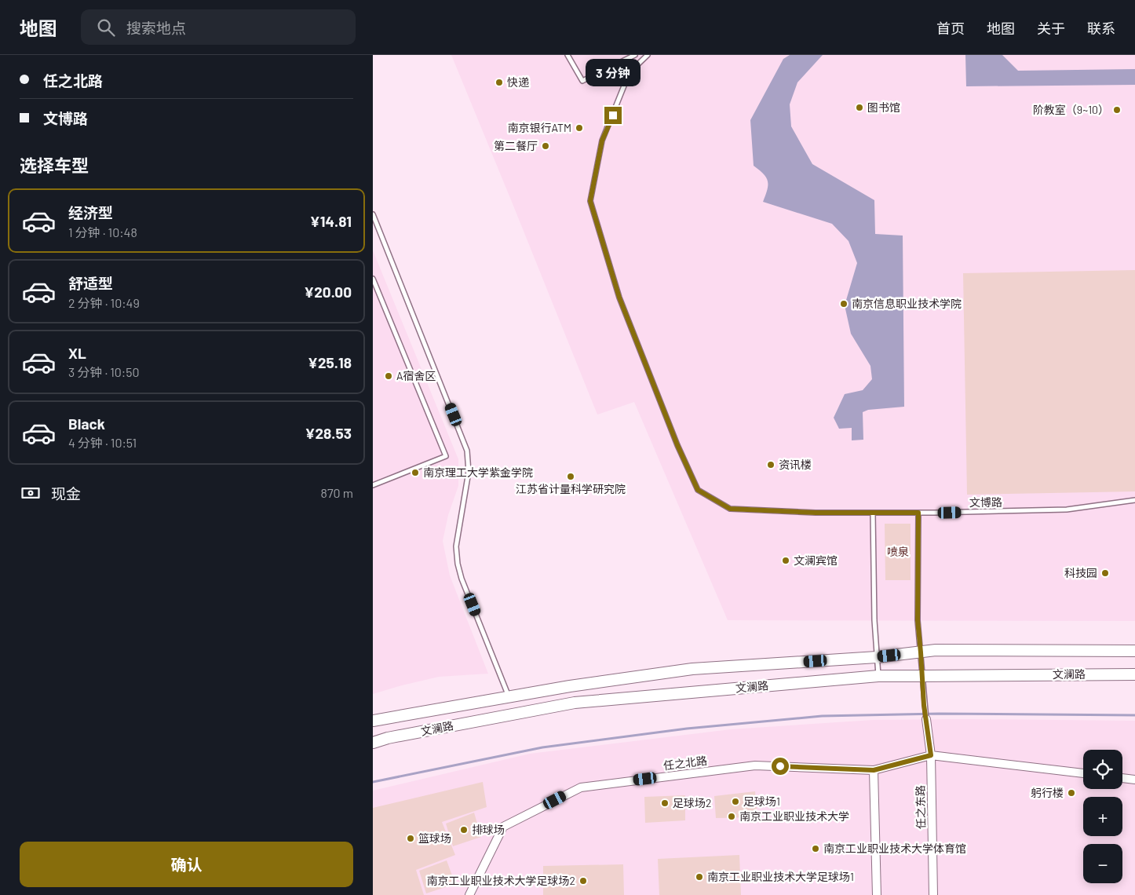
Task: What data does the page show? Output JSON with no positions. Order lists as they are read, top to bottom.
{
  "streets": {
    "main road": ["文澜路"],
    "street": ["任之北路", "任之东路"],
    "lane": ["文博路"]
  },
  "crossings": [
    ["任之北路", "任之东路"]
  ],
  "parks": ["喷泉"],
  "places": [
    "快递",
    "图书馆",
    "阶教室（9~10）",
    "南京银行ATM",
    "第二餐厅",
    "南京信息职业技术学院",
    "A宿舍区",
    "资讯楼",
    "南京理工大学紫金学院",
    "江苏省计量科学研究院",
    "文澜宾馆",
    "科技园",
    "躬行楼",
    "足球场1",
    "足球场2",
    "南京工业职业技术大学",
    "排球场",
    "篮球场",
    "南京工业职业技术大学体育馆",
    "南京工业职业技术大学足球场1",
    "南京工业职业技术大学足球场2"
  ],
  "page": {
    "header": "地图",
    "search": "搜索地点",
    "nav": [
      "首页",
      "地图",
      "关于",
      "联系"
    ],
    "banner": ["任之北路", "文博路"],
    "bubble": "3 分钟",
    "heading": "选择车型",
    "list": [
      {
        "name": "经济型",
        "note": "1 分钟 · 10:48",
        "value": "¥14.81"
      },
      {
        "name": "舒适型",
        "note": "2 分钟 · 10:49",
        "value": "¥20.00"
      },
      {
        "name": "XL",
        "note": "3 分钟 · 10:50",
        "value": "¥25.18"
      },
      {
        "name": "Black",
        "note": "4 分钟 · 10:51",
        "value": "¥28.53"
      }
    ],
    "pay": ["现金", "870 m"],
    "map_buttons": ["+", "−"],
    "buttons": "确认"
  }
}
